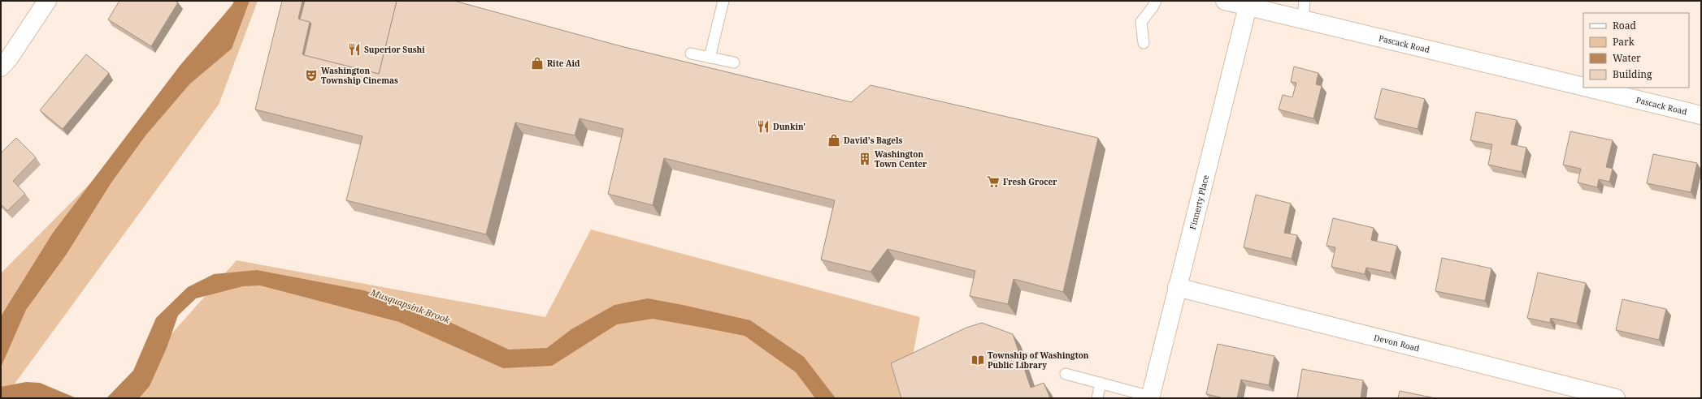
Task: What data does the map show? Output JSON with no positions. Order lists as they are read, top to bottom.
{
  "streets": {
    "street": ["Pascack Road", "Finnerty Place", "Devon Road"]
  },
  "crossings": [
    ["Pascack Road", "Finnerty Place"],
    ["Finnerty Place", "Devon Road"]
  ],
  "water": ["Musquapsink Brook"],
  "places": {
    "restaurant": ["Superior Sushi", "Dunkin'"],
    "shop": ["Rite Aid", "David's Bagels"],
    "theatre": ["Washington Township Cinemas"],
    "building": ["Washington Town Center"],
    "supermarket": ["Fresh Grocer"],
    "library": ["Township of Washington Public Library"]
  },
  "legend": [
    "Road",
    "Park",
    "Water",
    "Building"
  ]
}
